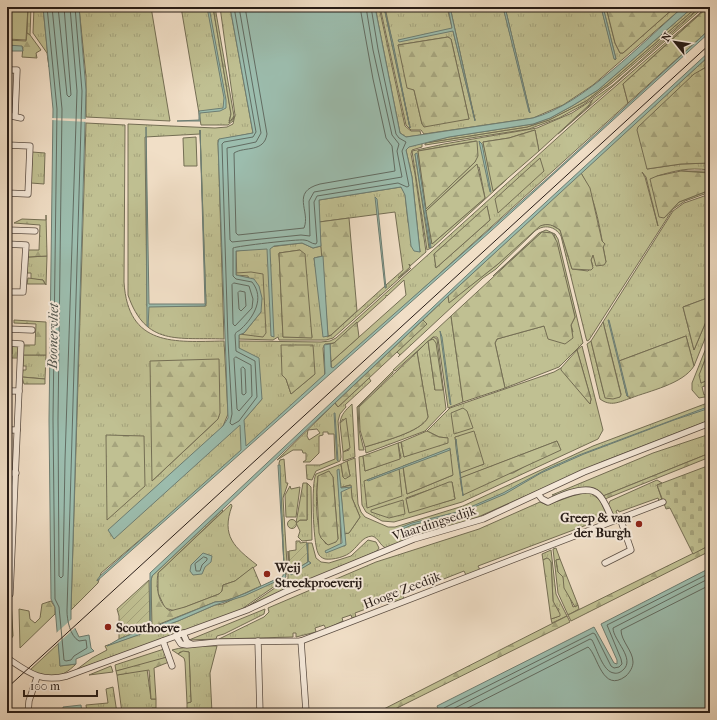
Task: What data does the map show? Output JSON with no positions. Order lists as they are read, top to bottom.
{
  "streets": {
    "street": ["Vlaardingsedijk", "Hooge Zeedijk"]
  },
  "water": ["Boonervliet"],
  "places": ["Greep & van der Burgh", "Weij Streekproeverij", "Scouthoeve"],
  "scale_bar": "100 m",
  "north": "top left"
}
